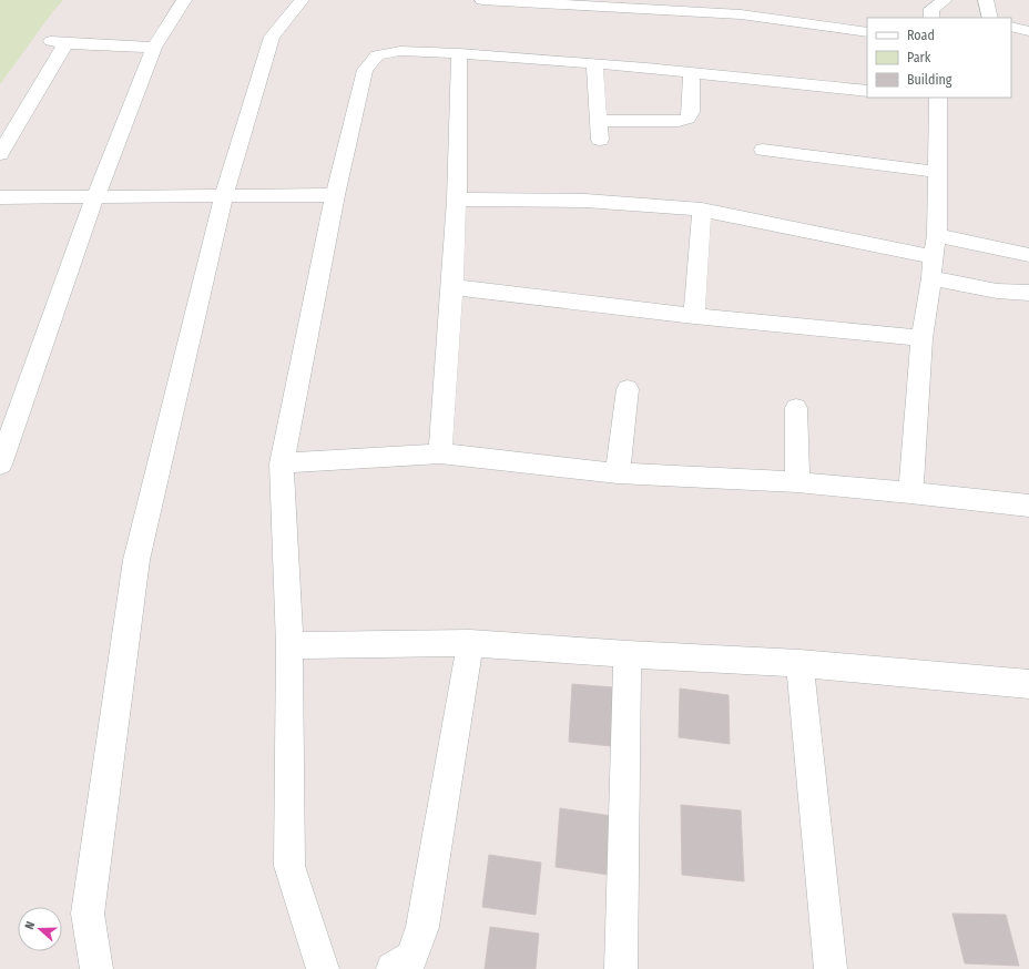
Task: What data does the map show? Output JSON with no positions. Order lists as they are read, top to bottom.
{
  "legend": ["Road", "Park", "Building"],
  "north": "left"
}
